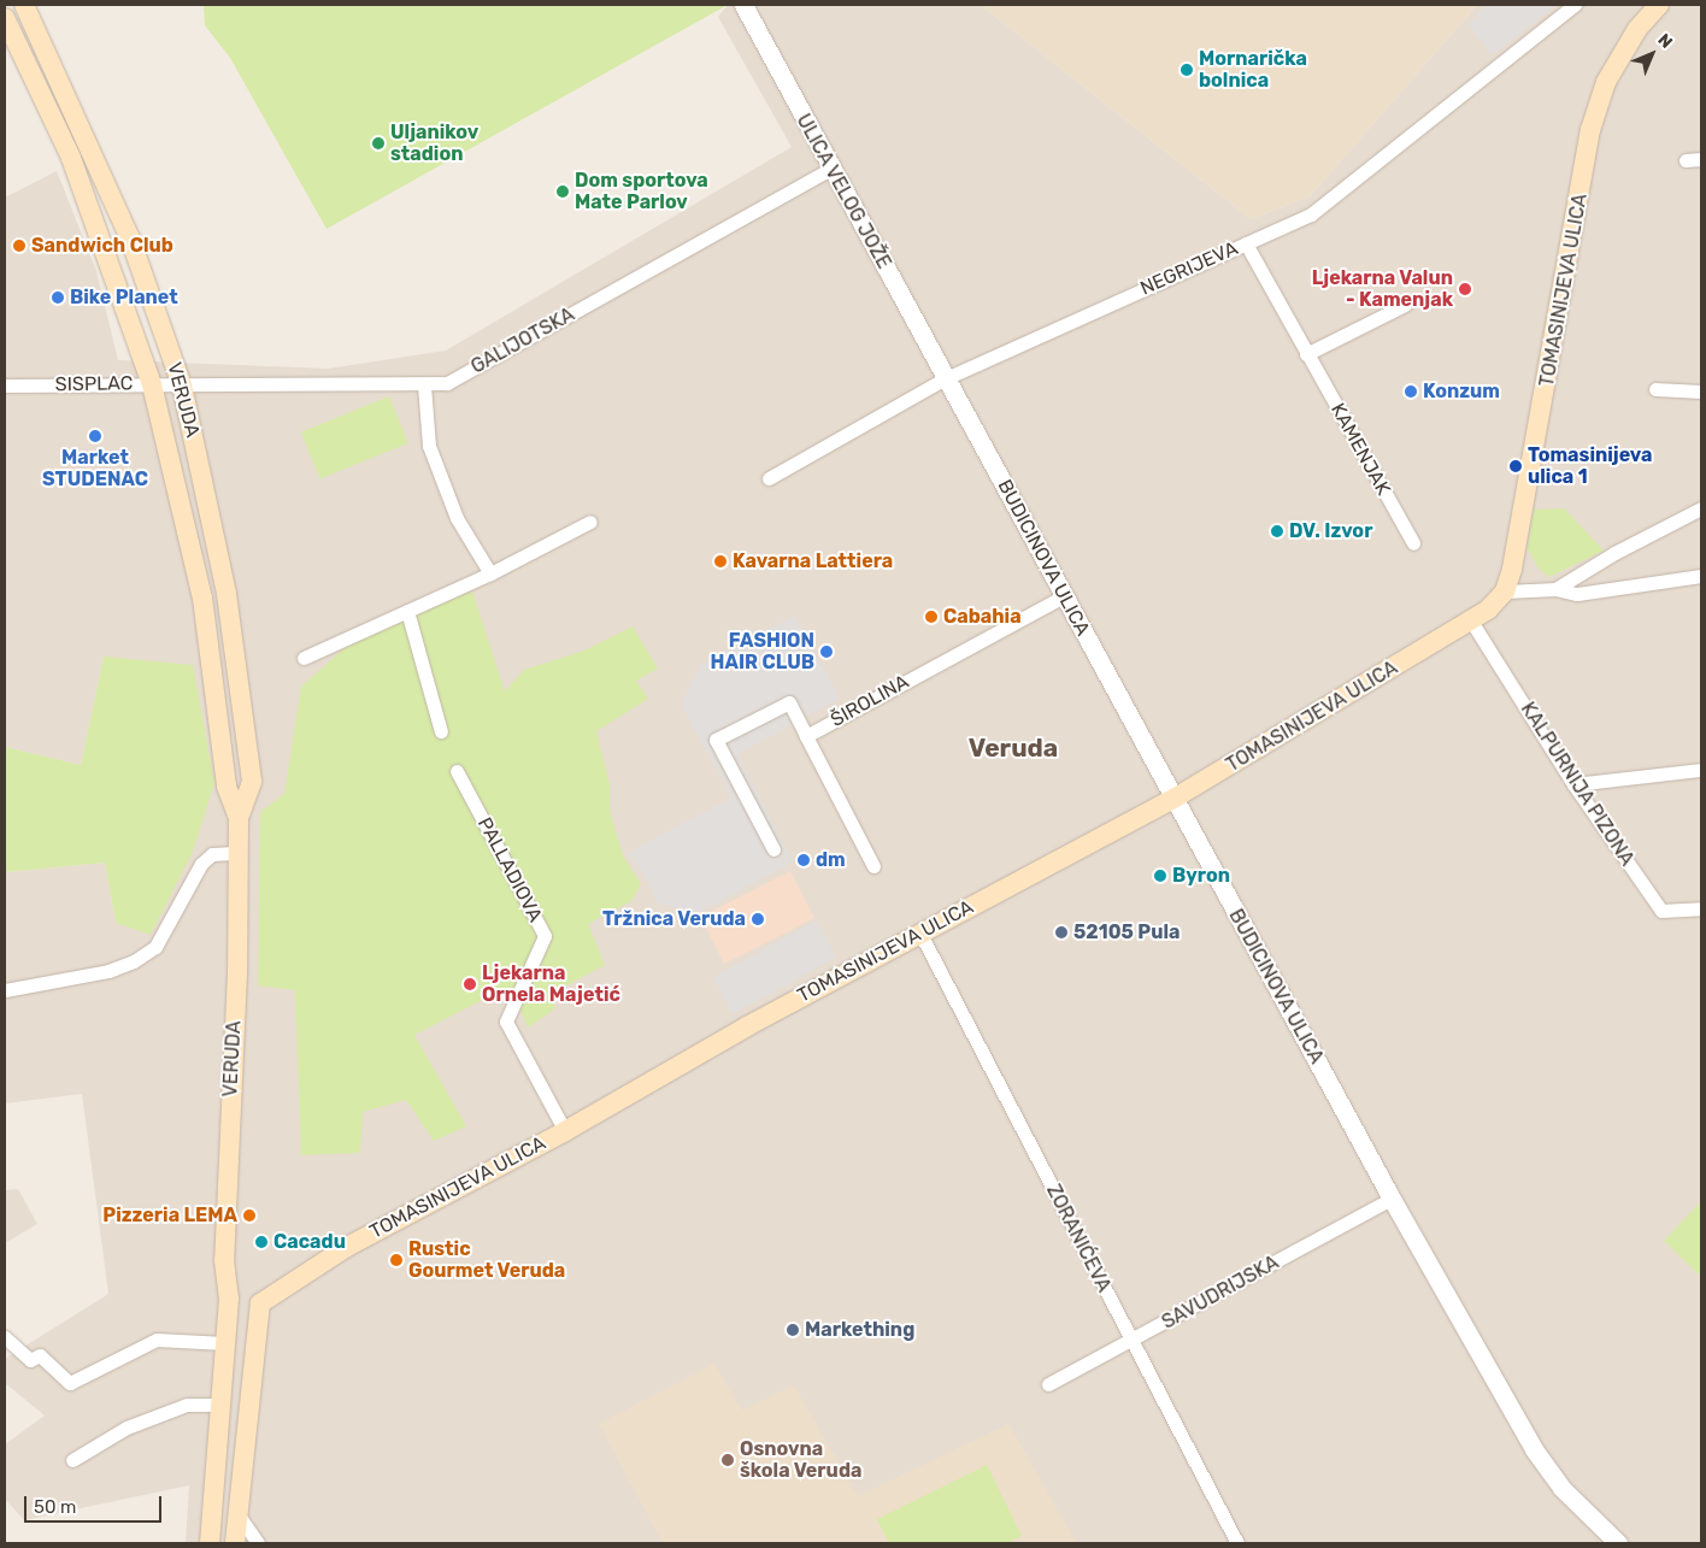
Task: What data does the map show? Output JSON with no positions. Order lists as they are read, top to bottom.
{
  "streets": {
    "main road": ["TOMASINIJEVA ULICA", "VERUDA"],
    "street": [
      "ULICA VELOG JOŽE",
      "NEGRIJEVA",
      "GALIJOTSKA",
      "SISPLAC",
      "KAMENJAK",
      "BUDICINOVA ULICA",
      "ŠIROLINA",
      "KALPURNIJA PIZONA",
      "PALLADIOVA",
      "ZORANIĆEVA",
      "SAVUDRIJSKA"
    ]
  },
  "crossings": [
    ["ULICA VELOG JOŽE", "NEGRIJEVA"],
    ["ULICA VELOG JOŽE", "GALIJOTSKA"],
    ["ULICA VELOG JOŽE", "BUDICINOVA ULICA"],
    ["NEGRIJEVA", "KAMENJAK"],
    ["NEGRIJEVA", "BUDICINOVA ULICA"],
    ["TOMASINIJEVA ULICA", "BUDICINOVA ULICA"],
    ["TOMASINIJEVA ULICA", "KALPURNIJA PIZONA"],
    ["TOMASINIJEVA ULICA", "PALLADIOVA"],
    ["TOMASINIJEVA ULICA", "ZORANIĆEVA"],
    ["GALIJOTSKA", "SISPLAC"],
    ["GALIJOTSKA", "VERUDA"],
    ["SISPLAC", "VERUDA"],
    ["BUDICINOVA ULICA", "ŠIROLINA"],
    ["BUDICINOVA ULICA", "SAVUDRIJSKA"],
    ["ZORANIĆEVA", "SAVUDRIJSKA"]
  ],
  "districts": ["Veruda"],
  "places": [
    "Mornarička bolnica",
    "Uljanikov stadion",
    "Dom sportova Mate Parlov",
    "Sandwich Club",
    "Ljekarna Valun - Kamenjak",
    "Bike Planet",
    "Konzum",
    "Market STUDENAC",
    "Tomasinijeva ulica 1",
    "DV. Izvor",
    "Kavarna Lattiera",
    "Cabahia",
    "FASHION HAIR CLUB",
    "dm",
    "Byron",
    "Tržnica Veruda",
    "52105 Pula",
    "Ljekarna Ornela Majetić",
    "Pizzeria LEMA",
    "Cacadu",
    "Rustic Gourmet Veruda",
    "Markething",
    "Osnovna škola Veruda"
  ],
  "scale_bar": "50 m",
  "north": "top right"
}
